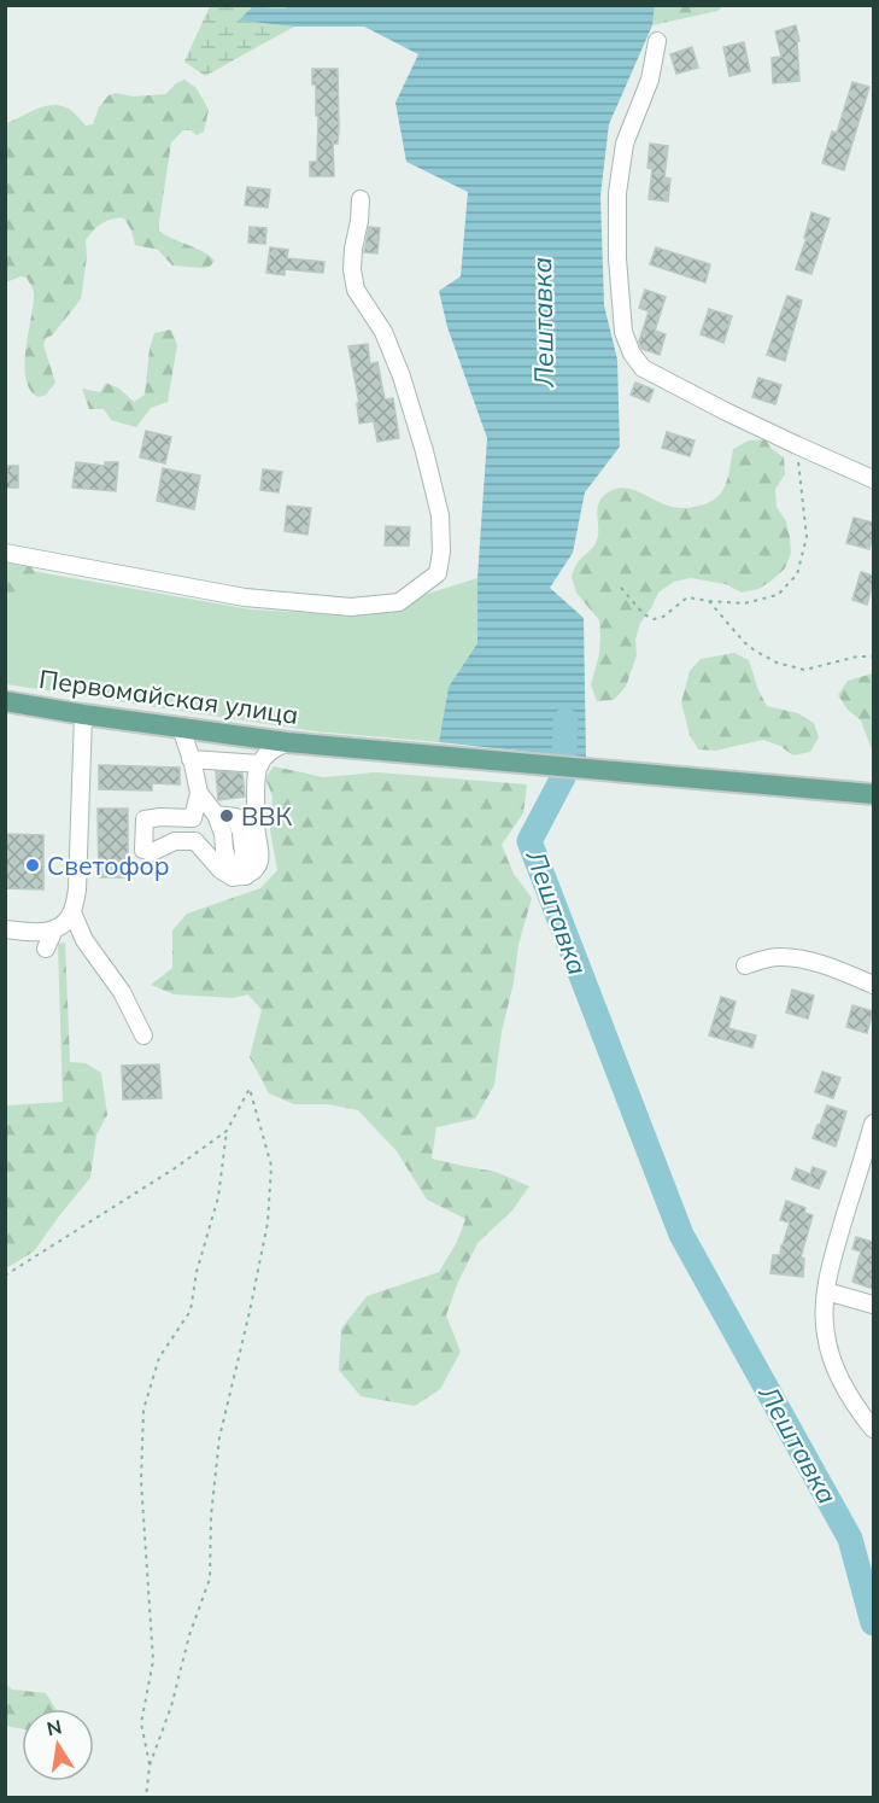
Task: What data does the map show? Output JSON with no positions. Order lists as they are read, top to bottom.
{
  "streets": {
    "main road": ["Первомайская улица"]
  },
  "water": ["Лештавка"],
  "places": ["ВВК", "Светофор"],
  "north": "top"
}
